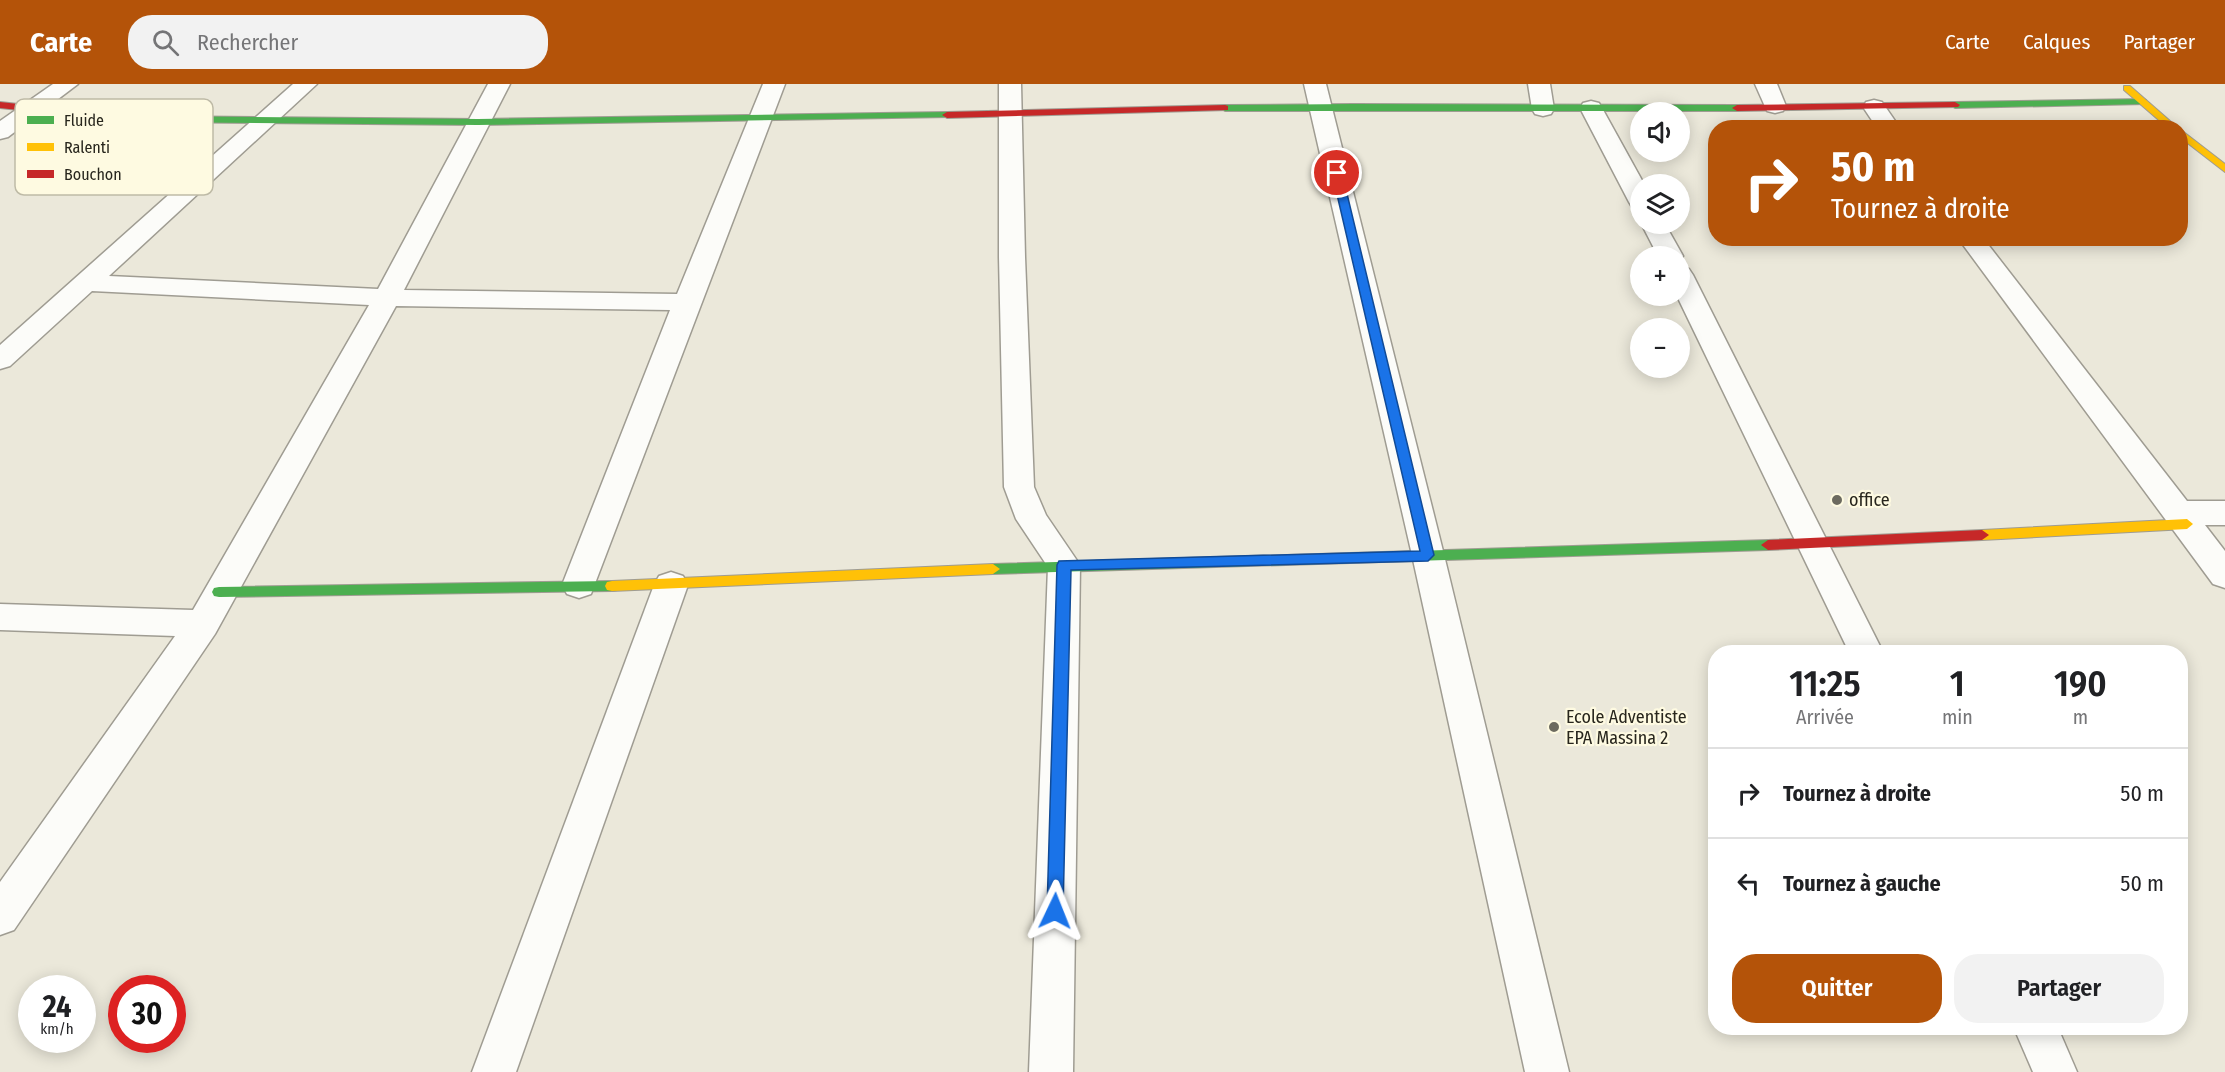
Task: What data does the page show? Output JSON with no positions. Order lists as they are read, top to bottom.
{
  "places": ["office", "Ecole Adventiste EPA Massina 2"],
  "legend": ["Fluide", "Ralenti", "Bouchon"],
  "page": {
    "header": "Carte",
    "search": "Rechercher",
    "nav": ["Carte", "Calques", "Partager"],
    "map_buttons": ["+", "−"],
    "turn": ["50 m", "Tournez à droite"],
    "eta": [
      "11:25",
      "Arrivée",
      "1",
      "min",
      "190",
      "m"
    ],
    "list": [
      {
        "name": "Tournez à droite",
        "value": "50 m"
      },
      {
        "name": "Tournez à gauche",
        "value": "50 m"
      }
    ],
    "buttons": ["Quitter", "Partager"],
    "speed": "24 km/h",
    "limit": "30"
  }
}
